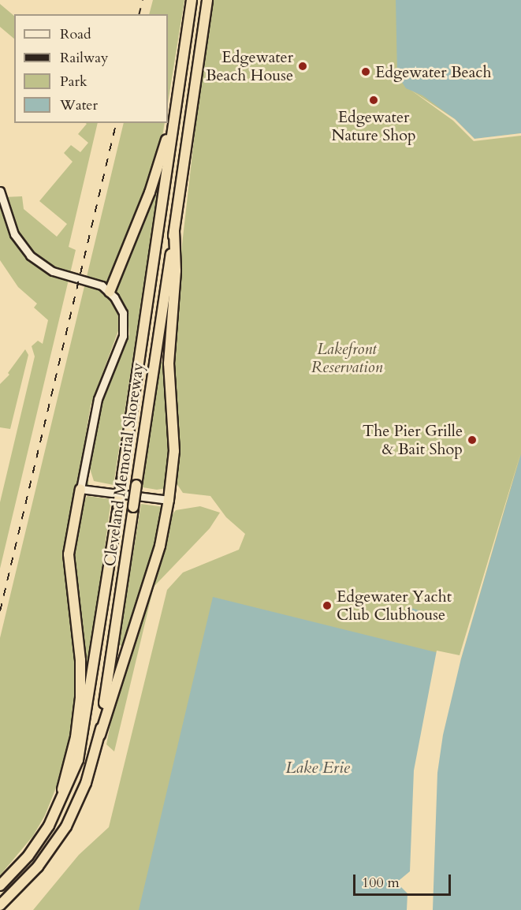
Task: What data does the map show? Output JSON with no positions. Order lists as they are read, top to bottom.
{
  "streets": {
    "highway": ["Cleveland Memorial Shoreway"]
  },
  "water": ["Lake Erie"],
  "parks": ["Lakefront Reservation"],
  "places": [
    "Edgewater Beach House",
    "Edgewater Beach",
    "Edgewater Nature Shop",
    "The Pier Grille & Bait Shop",
    "Edgewater Yacht Club Clubhouse"
  ],
  "legend": [
    "Road",
    "Railway",
    "Park",
    "Water"
  ],
  "scale_bar": "100 m"
}
